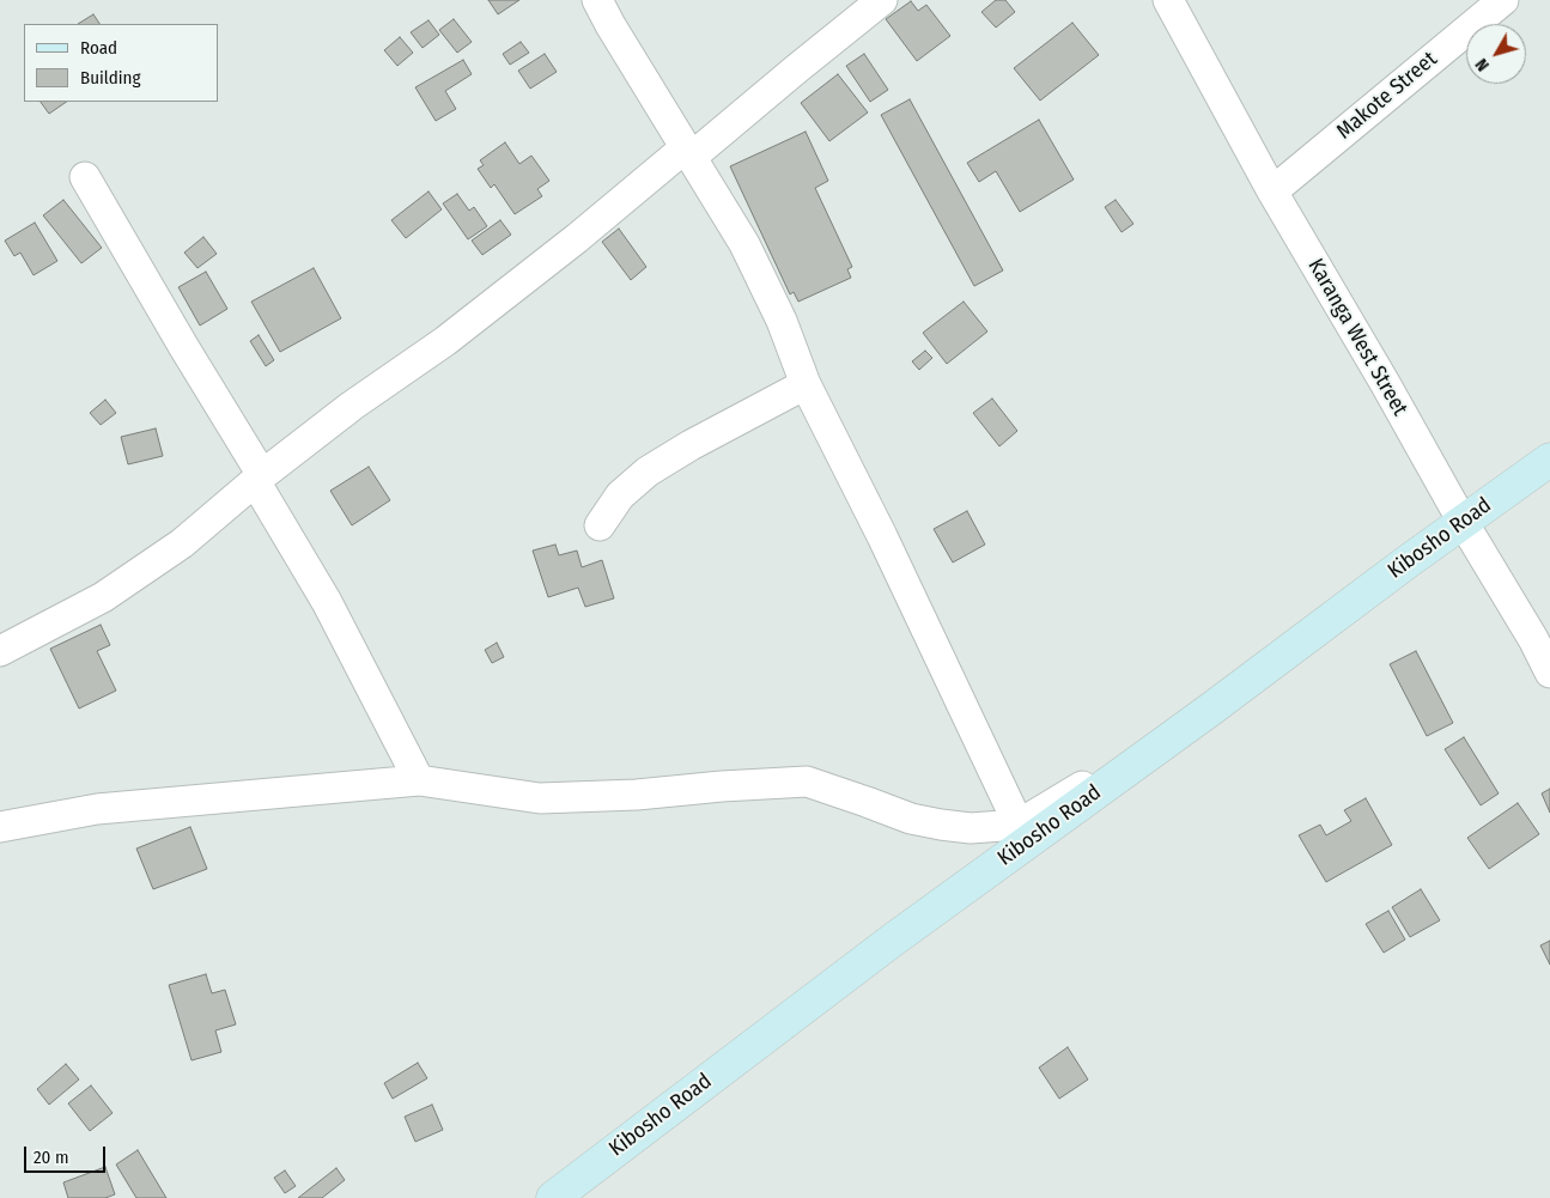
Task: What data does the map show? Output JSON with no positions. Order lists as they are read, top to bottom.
{
  "streets": {
    "street": ["Makote Street", "Karanga West Street", "Kibosho Road"]
  },
  "crossings": [
    ["Makote Street", "Karanga West Street"],
    ["Karanga West Street", "Kibosho Road"]
  ],
  "legend": ["Road", "Building"],
  "scale_bar": "20 m",
  "north": "bottom left"
}
